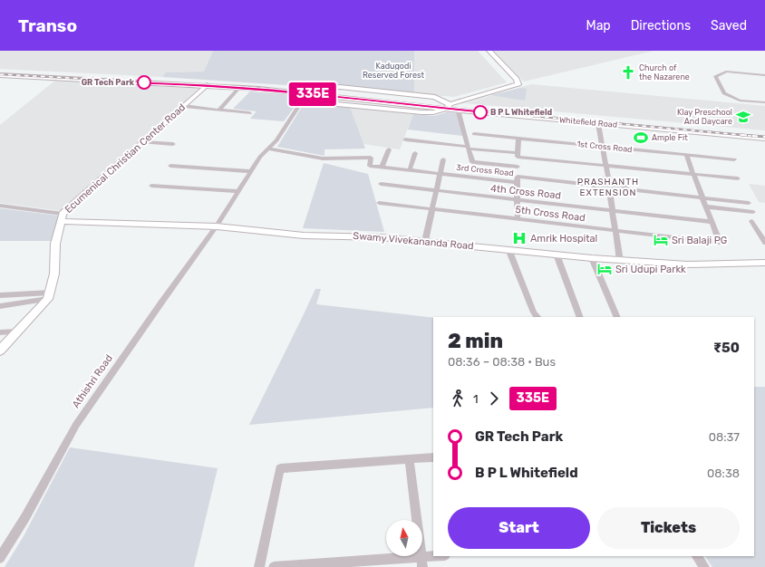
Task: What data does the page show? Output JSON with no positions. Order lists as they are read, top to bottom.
{
  "streets": {
    "main road": ["Whitefield Road"],
    "street": [
      "1st Cross Road",
      "Ecumenical Christian Center Road",
      "3rd Cross Road",
      "4th Cross Road",
      "5th Cross Road",
      "Swamy Vivekananda Road",
      "Athishri Road"
    ]
  },
  "crossings": [
    ["Whitefield Road", "Ecumenical Christian Center Road"],
    ["Whitefield Road", "Athishri Road"],
    ["Ecumenical Christian Center Road", "Swamy Vivekananda Road"],
    ["3rd Cross Road", "Athishri Road"],
    ["4th Cross Road", "5th Cross Road"],
    ["Swamy Vivekananda Road", "Athishri Road"]
  ],
  "districts": ["PRASHANTH EXTENSION"],
  "parks": ["Kadugodi Reserved Forest"],
  "places": {
    "church": ["Church of the Nazarene"],
    "other": ["GR Tech Park", "B P L Whitefield"],
    "school or university": ["Klay Preschool And Daycare"],
    "sports": ["Ample Fit"],
    "hospital": ["Amrik Hospital"],
    "hotel": ["Sri Balaji PG", "Sri Udupi Parkk"]
  },
  "lines": ["bus line 335E"],
  "north": "top",
  "page": {
    "header": "Transo",
    "nav": ["Map", "Directions", "Saved"],
    "on_map": "335E",
    "heading": ["2 min", "08:36 – 08:38 · Bus", "₹50"],
    "legs": ["1", "335E"],
    "list": [
      {
        "name": "GR Tech Park",
        "value": "08:37"
      },
      {
        "name": "B P L Whitefield",
        "value": "08:38"
      }
    ],
    "buttons": ["Start", "Tickets"]
  }
}
